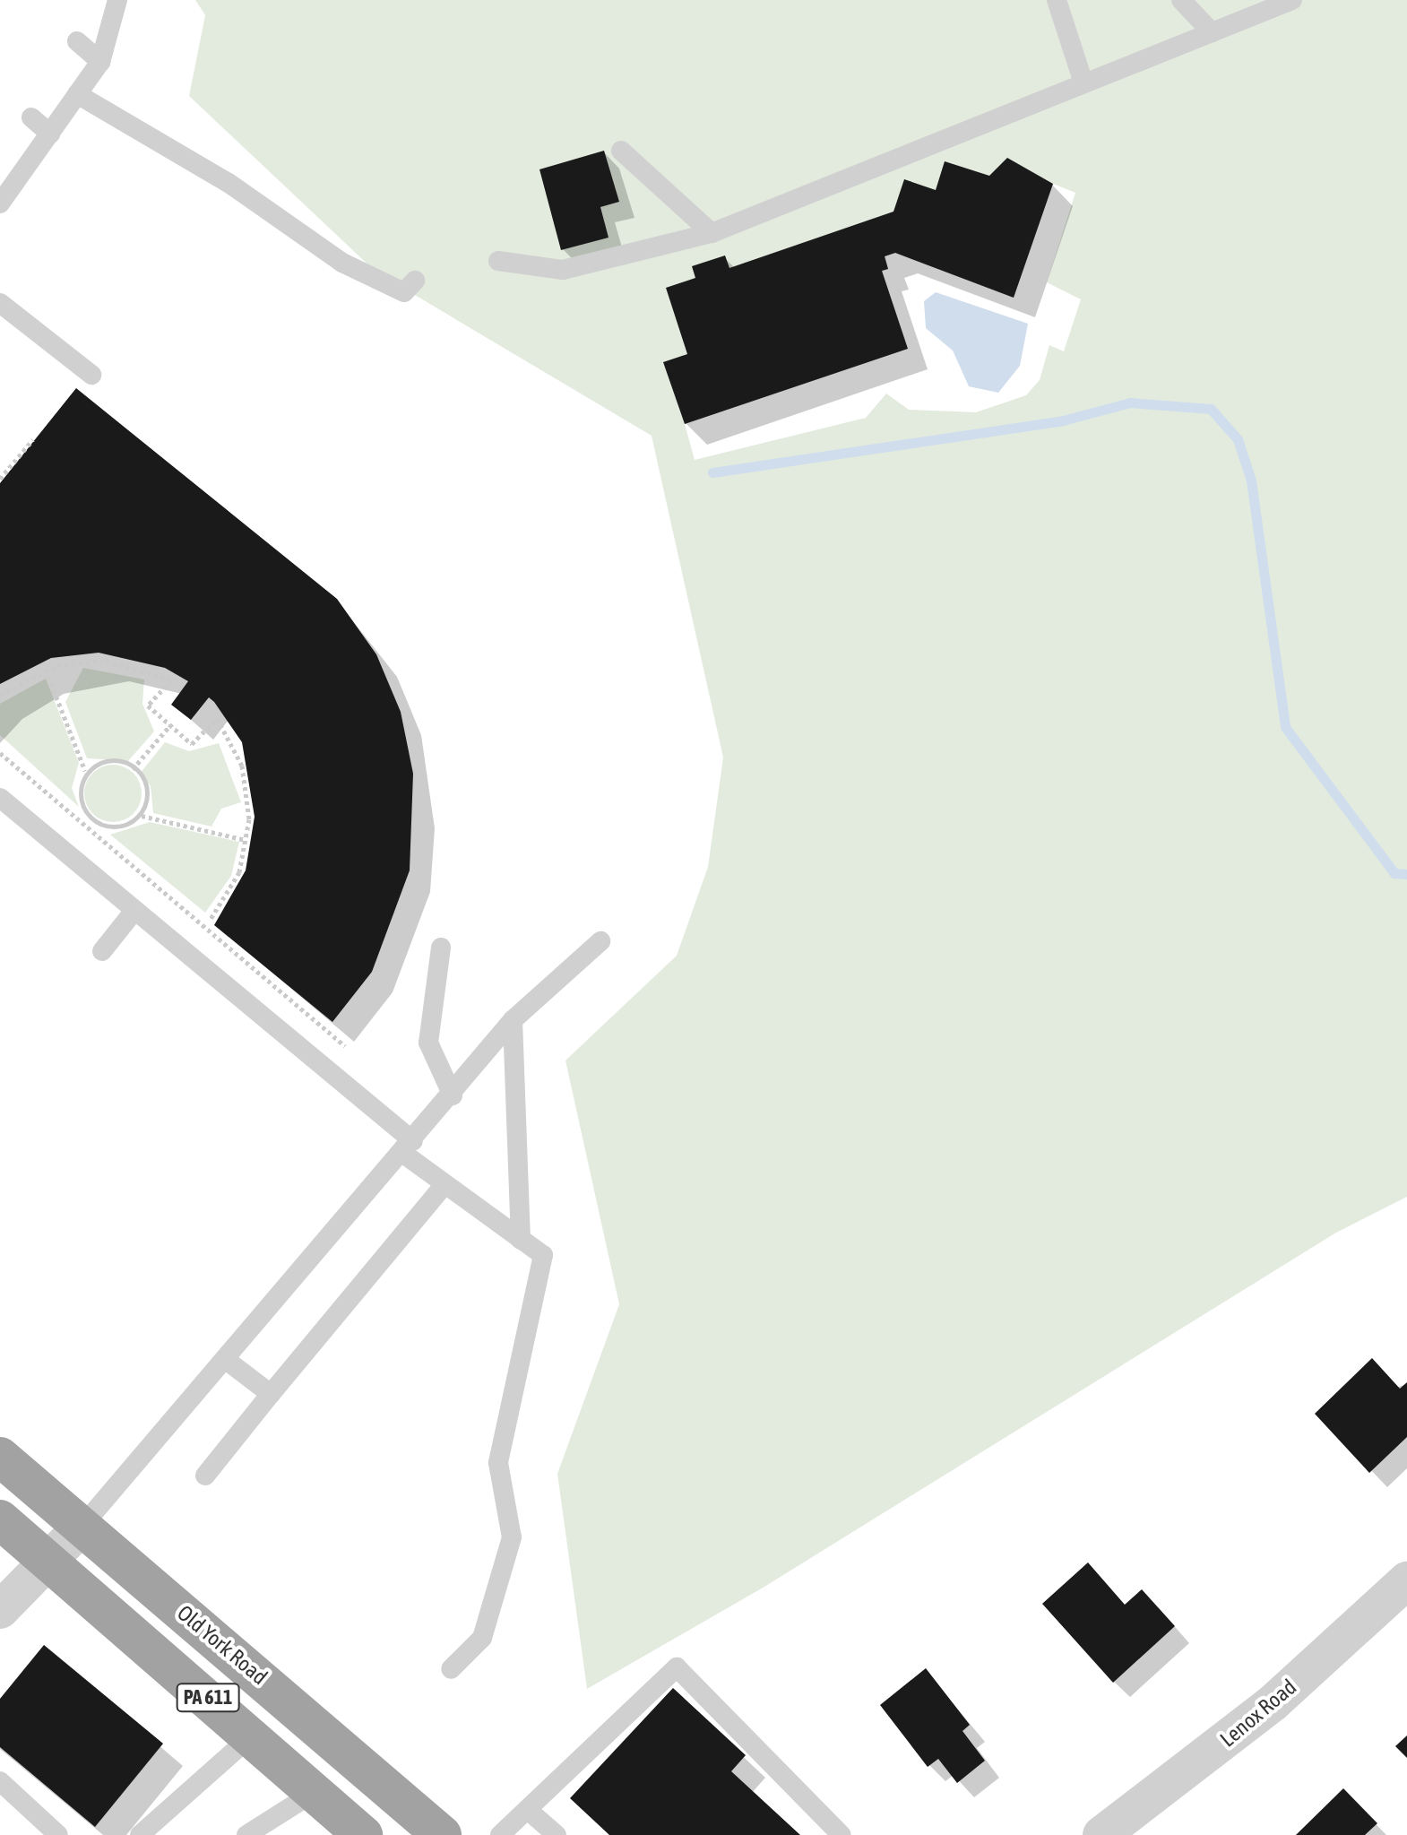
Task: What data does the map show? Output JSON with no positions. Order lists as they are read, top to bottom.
{
  "streets": {
    "highway": ["Old York Road", "PA 611"],
    "street": ["Lenox Road"]
  }
}
